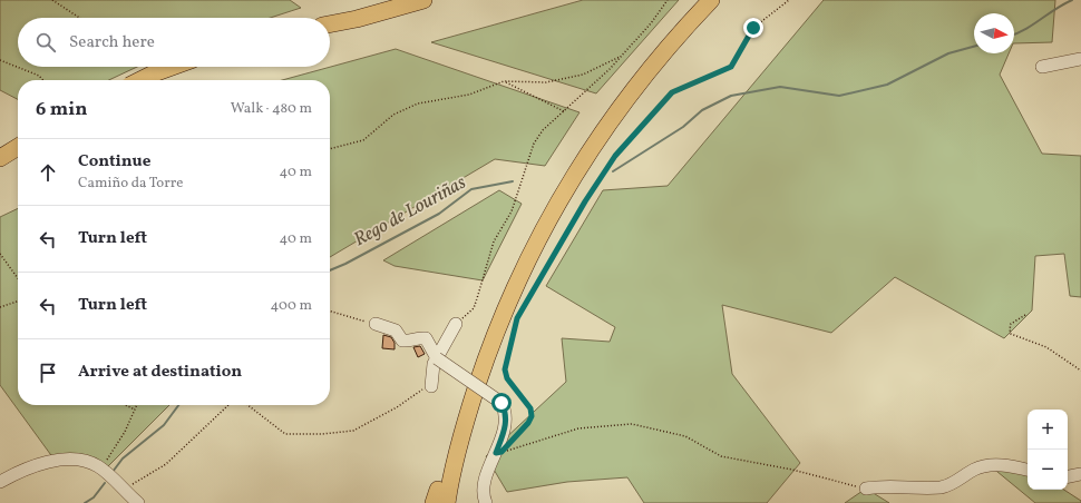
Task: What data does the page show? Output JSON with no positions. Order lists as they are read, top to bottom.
{
  "water": ["Rego de Louriñas"],
  "north": "right",
  "page": {
    "search": "Search here",
    "heading": ["6 min", "Walk · 480 m"],
    "list": [
      ["Continue", "Camiño da Torre", "40 m"],
      ["Turn left", "40 m"],
      ["Turn left", "400 m"],
      "Arrive at destination"
    ],
    "map_buttons": ["+", "−"]
  }
}
